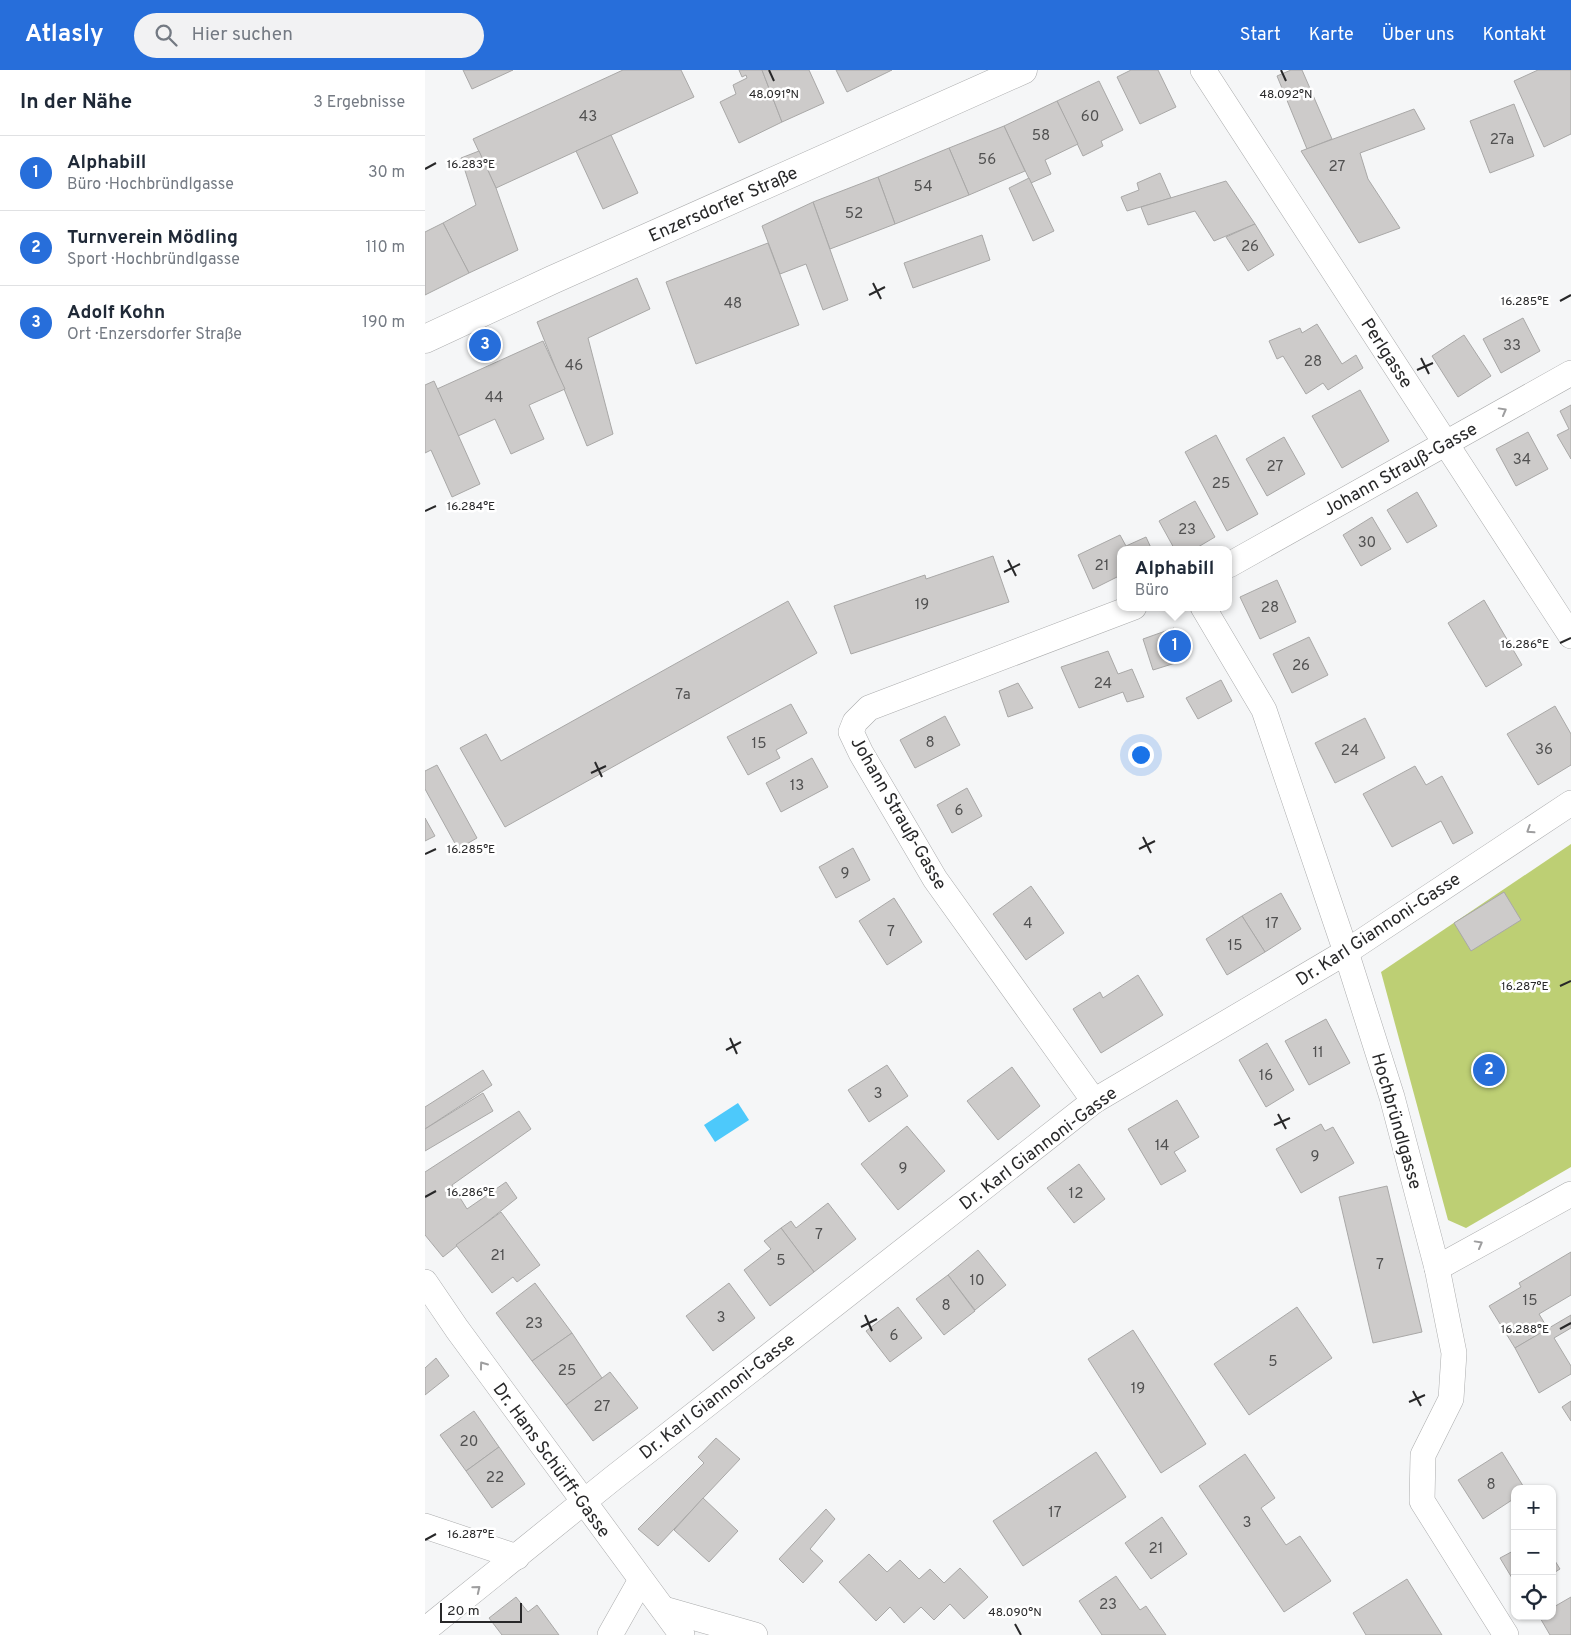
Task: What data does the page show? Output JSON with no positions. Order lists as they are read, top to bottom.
{
  "streets": {
    "main road": ["Enzersdorfer Straße"],
    "street": [
      "Perlgasse",
      "Johann Strauß-Gasse",
      "Dr. Karl Giannoni-Gasse",
      "Hochbründlgasse",
      "Dr. Hans Schürff-Gasse"
    ]
  },
  "crossings": [
    ["Perlgasse", "Johann Strauß-Gasse"],
    ["Johann Strauß-Gasse", "Dr. Karl Giannoni-Gasse"],
    ["Dr. Karl Giannoni-Gasse", "Hochbründlgasse"],
    ["Dr. Karl Giannoni-Gasse", "Dr. Hans Schürff-Gasse"]
  ],
  "one_way": ["Dr. Hans Schürff-Gasse"],
  "house_numbers": [
    "43",
    "60",
    "58",
    "27a",
    "56",
    "27",
    "54",
    "52",
    "26",
    "48",
    "33",
    "28",
    "46",
    "44",
    "34",
    "27",
    "25",
    "23",
    "30",
    "21",
    "19",
    "28",
    "26",
    "24",
    "7a",
    "8",
    "15",
    "36",
    "24",
    "13",
    "6",
    "9",
    "4",
    "17",
    "7",
    "15",
    "11",
    "16",
    "3",
    "14",
    "9",
    "9",
    "12",
    "7",
    "21",
    "5",
    "7",
    "10",
    "15",
    "8",
    "3",
    "23",
    "6",
    "5",
    "25",
    "19",
    "27",
    "20",
    "22",
    "8",
    "17",
    "3",
    "21",
    "23"
  ],
  "scale_bar": "20 m",
  "page": {
    "header": "Atlasly",
    "search": "Hier suchen",
    "nav": [
      "Start",
      "Karte",
      "Über uns",
      "Kontakt"
    ],
    "heading": ["In der Nähe", "3 Ergebnisse"],
    "list": [
      {
        "mark": "1",
        "name": "Alphabill",
        "note": "Büro · Hochbründlgasse",
        "value": "30 m"
      },
      {
        "mark": "2",
        "name": "Turnverein Mödling",
        "note": "Sport · Hochbründlgasse",
        "value": "110 m"
      },
      {
        "mark": "3",
        "name": "Adolf Kohn",
        "note": "Ort · Enzersdorfer Straße",
        "value": "190 m"
      }
    ],
    "pins": ["3", "1", "2"],
    "popup": ["Alphabill", "Büro"],
    "map_buttons": ["+", "−"],
    "scale": "20 m"
  },
  "coordinates": [
    "48.091°N",
    "48.092°N",
    "16.283°E",
    "16.285°E",
    "16.284°E",
    "16.286°E",
    "16.287°E",
    "16.288°E",
    "48.090°N"
  ]
}
